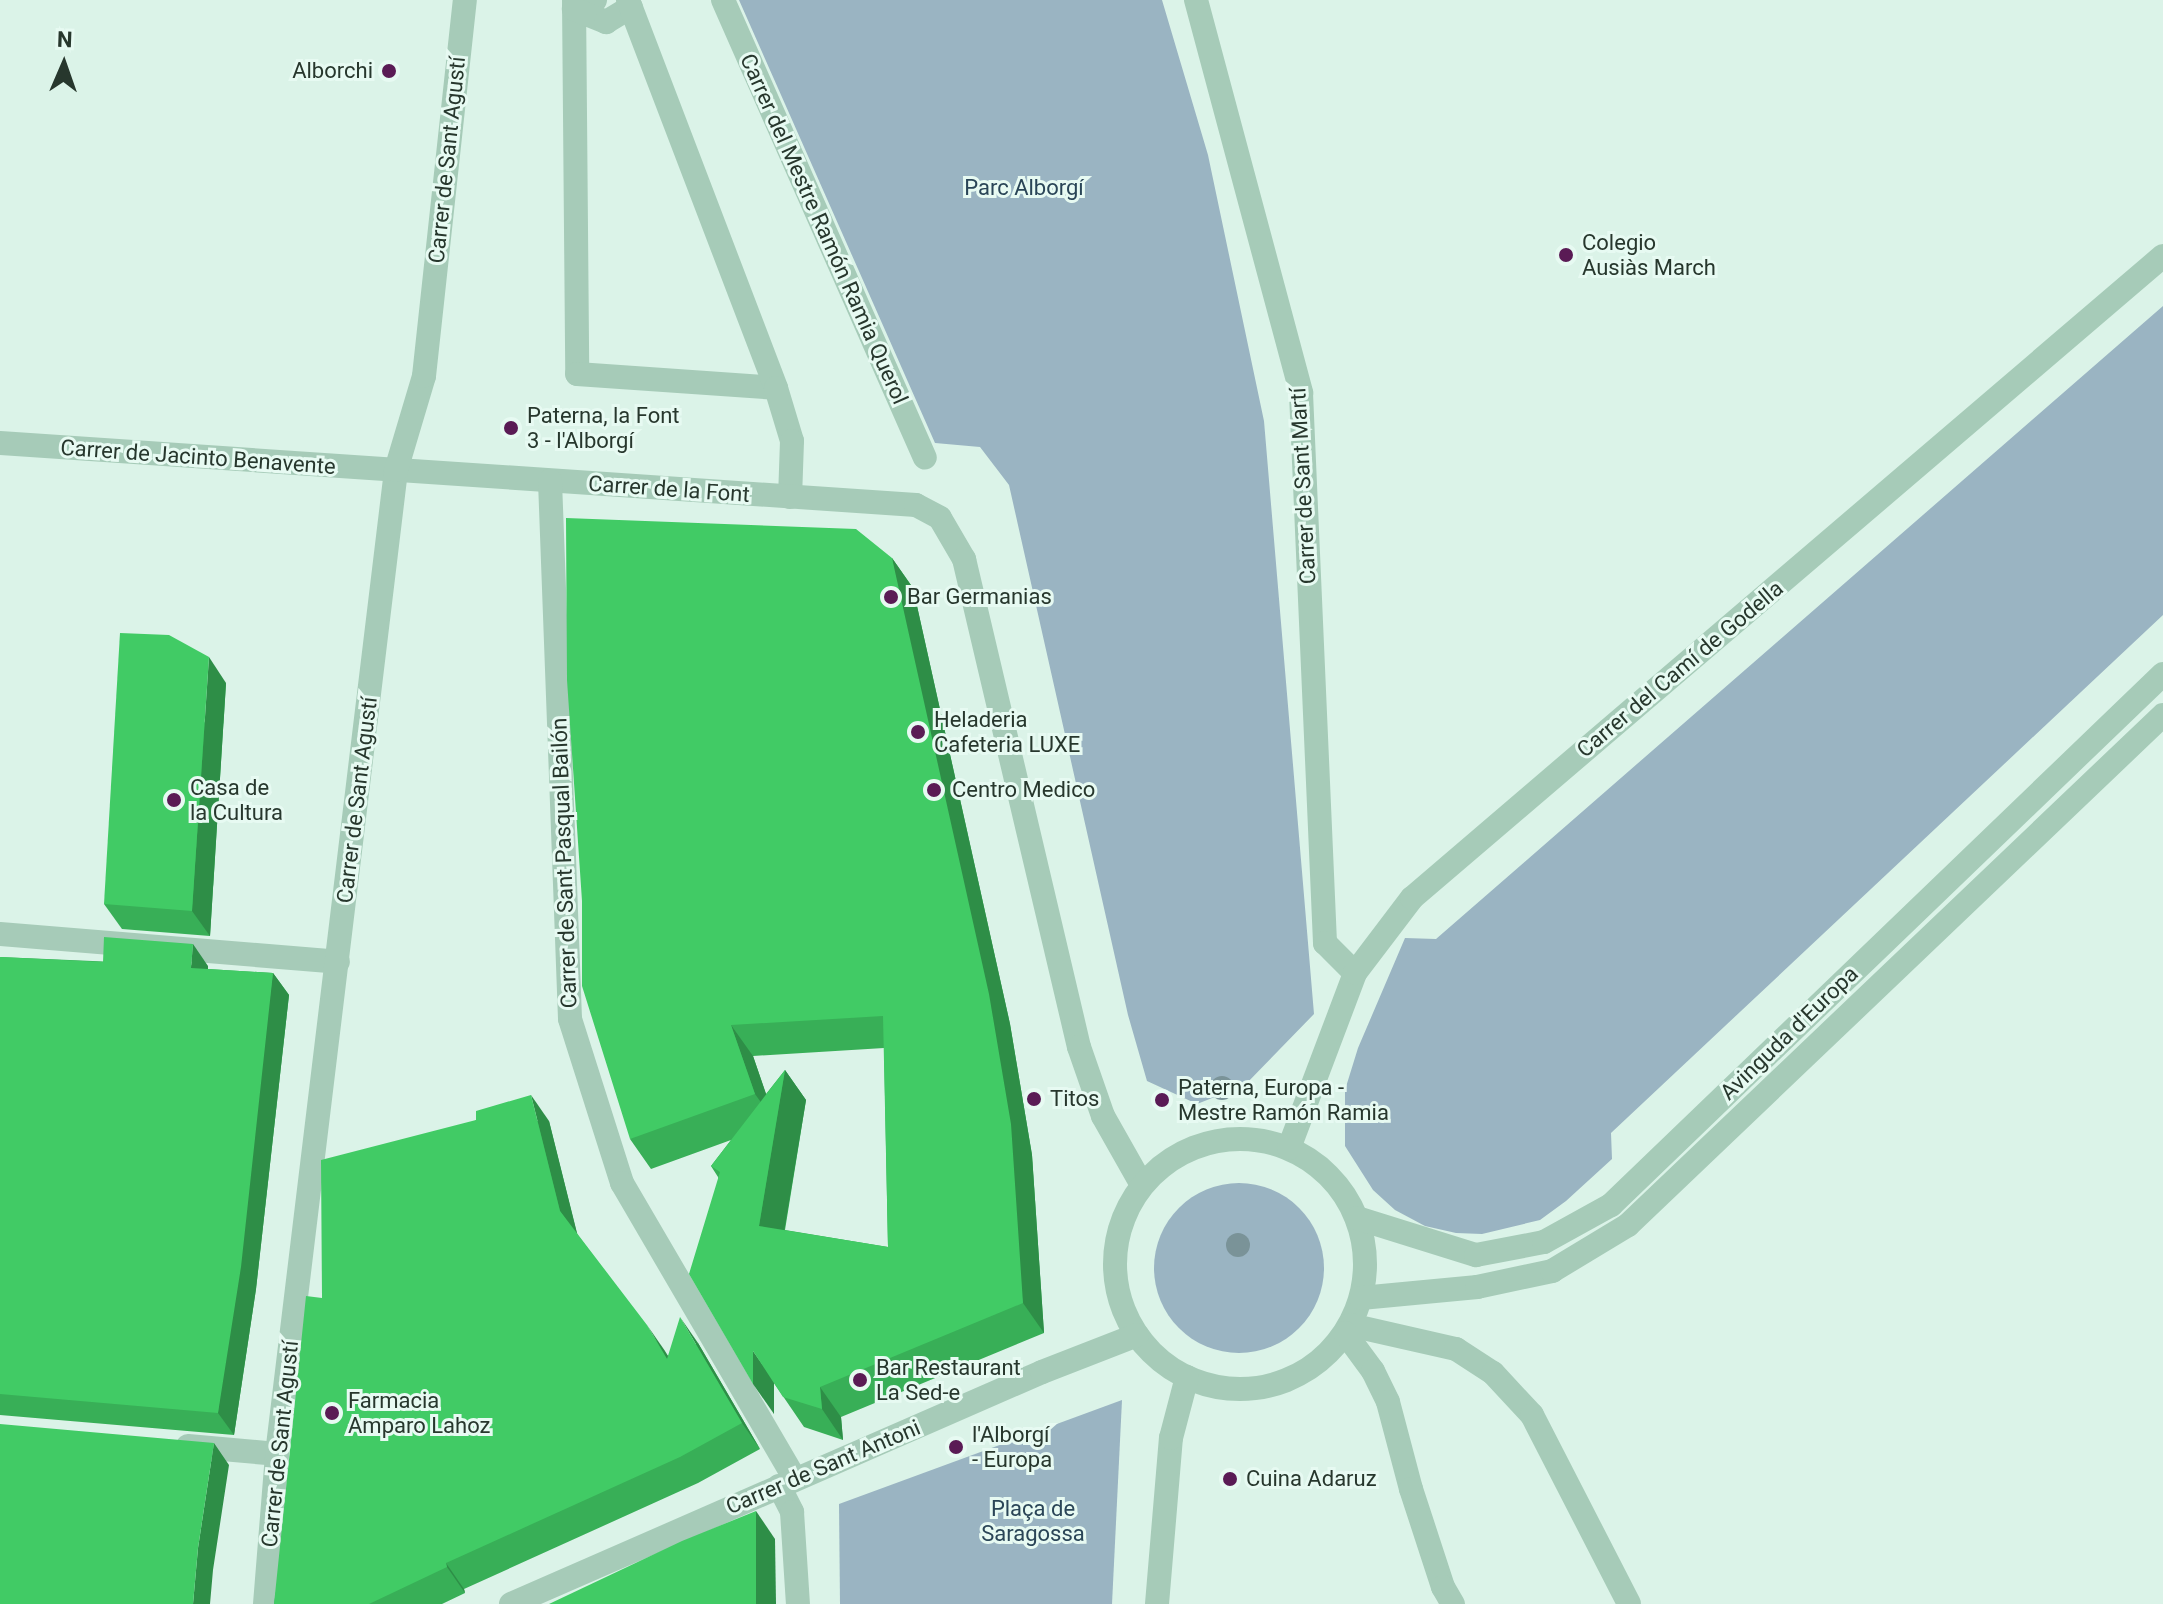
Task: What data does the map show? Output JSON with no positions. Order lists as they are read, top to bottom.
{
  "streets": {
    "street": [
      "Carrer de Sant Agustí",
      "Carrer del Mestre Ramón Ramia Querol",
      "Carrer de Jacinto Benavente",
      "Carrer de Sant Martí",
      "Carrer de la Font",
      "Carrer del Camí de Godella",
      "Carrer de Sant Pasqual Bailón",
      "Avinguda d'Europa",
      "Carrer de Sant Antoni"
    ]
  },
  "crossings": [
    ["Carrer de Sant Agustí", "Carrer de Jacinto Benavente"],
    ["Carrer de Sant Agustí", "Carrer de la Font"],
    ["Carrer de Jacinto Benavente", "Carrer de la Font"],
    ["Carrer de Sant Martí", "Carrer del Camí de Godella"],
    ["Carrer de la Font", "Carrer del Camí de Godella"],
    ["Carrer de la Font", "Carrer de Sant Pasqual Bailón"],
    ["Carrer de la Font", "Avinguda d'Europa"],
    ["Carrer de la Font", "Carrer de Sant Antoni"],
    ["Carrer del Camí de Godella", "Avinguda d'Europa"],
    ["Carrer del Camí de Godella", "Carrer de Sant Antoni"],
    ["Carrer de Sant Pasqual Bailón", "Carrer de Sant Antoni"],
    ["Avinguda d'Europa", "Carrer de Sant Antoni"]
  ],
  "parks": ["Parc Alborgí", "Plaça de Saragossa"],
  "places": [
    "Alborchi",
    "Colegio Ausiàs March",
    "Paterna, la Font 3 - l'Alborgí",
    "Bar Germanias",
    "Heladeria Cafeteria LUXE",
    "Centro Medico",
    "Casa de la Cultura",
    "Titos",
    "Paterna, Europa - Mestre Ramón Ramia",
    "Bar Restaurant La Sed-e",
    "Farmacia Amparo Lahoz",
    "l'Alborgí - Europa",
    "Cuina Adaruz"
  ],
  "north": "top"
}
